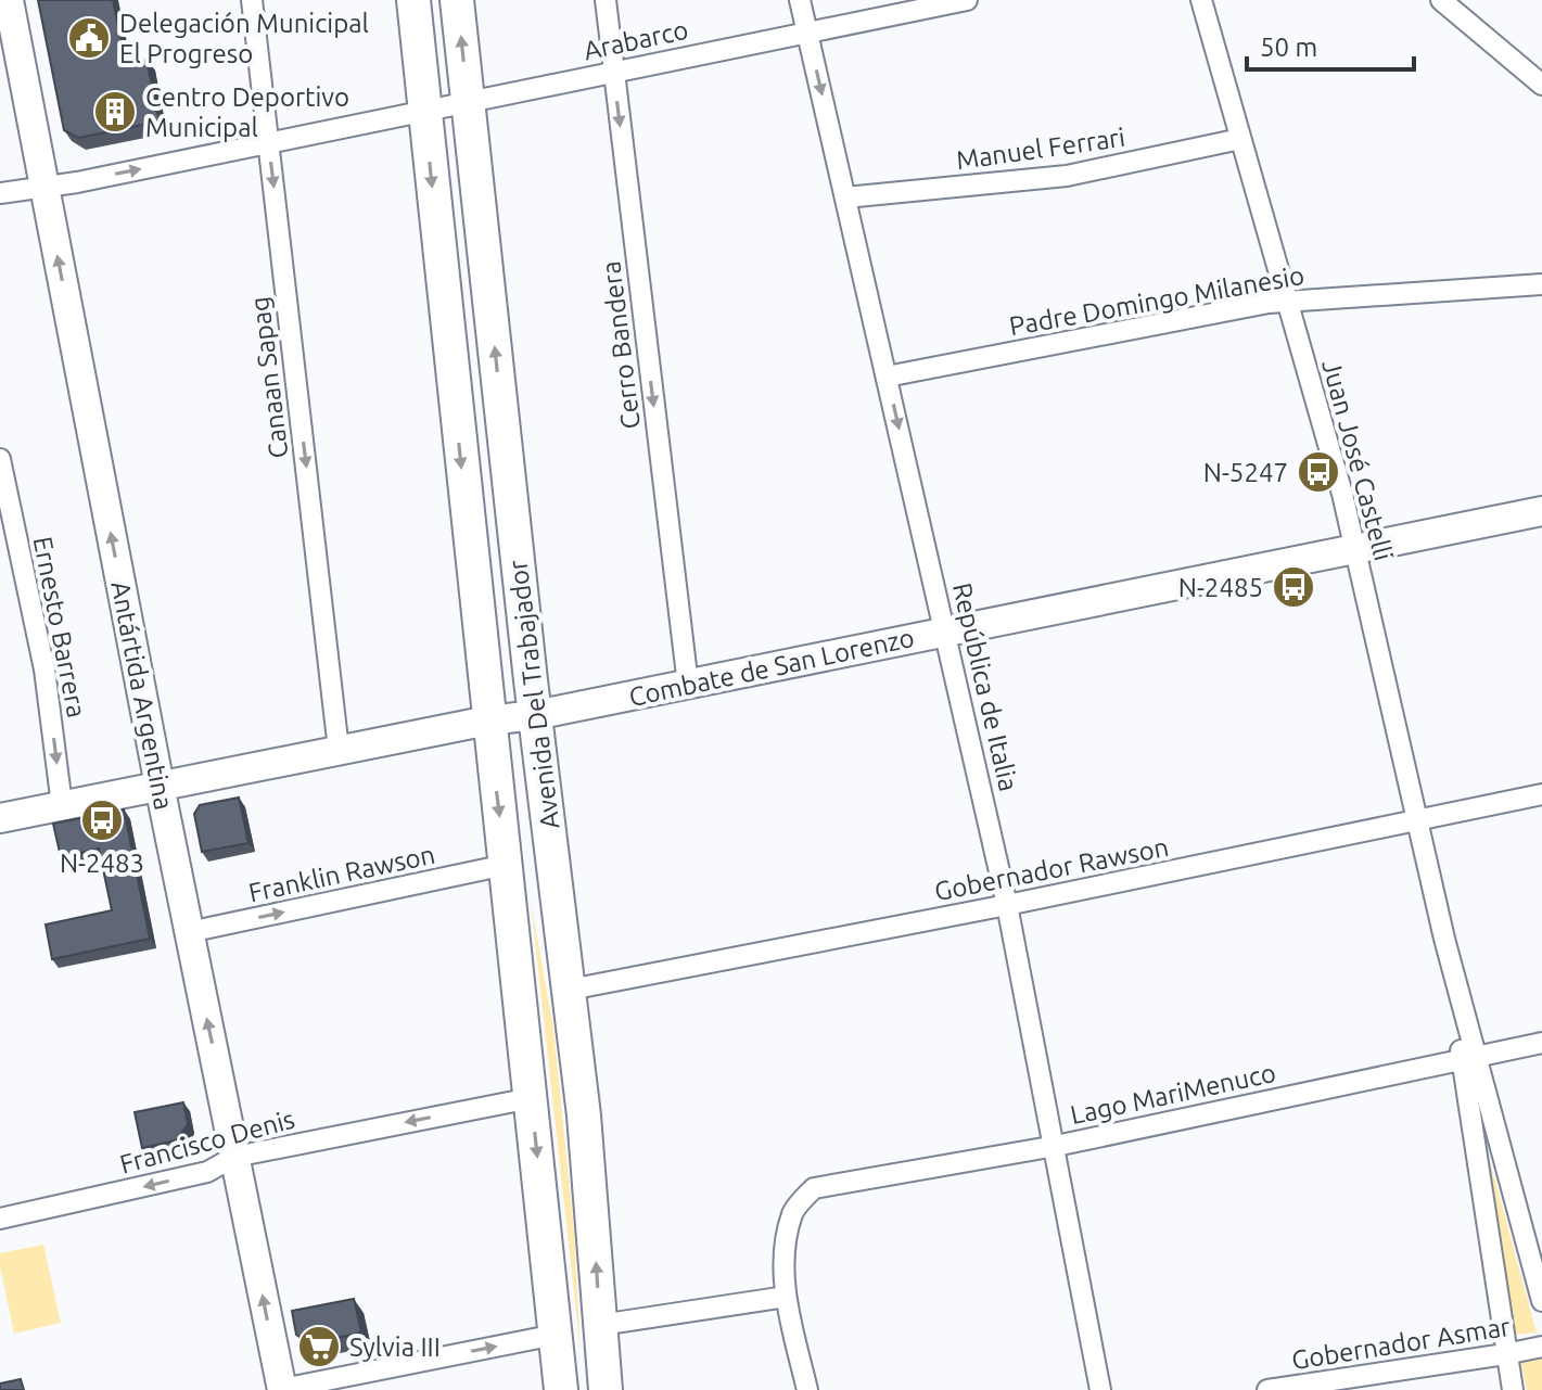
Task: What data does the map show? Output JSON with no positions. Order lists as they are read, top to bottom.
{
  "streets": {
    "main road": ["Combate de San Lorenzo", "Avenida Del Trabajador", "Antártida Argentina"],
    "street": [
      "Arabarco",
      "Manuel Ferrari",
      "Padre Domingo Milanesio",
      "Cerro Bandera",
      "Canaan Sapag",
      "Juan José Castelli",
      "Ernesto Barrera",
      "República de Italia",
      "Gobernador Rawson",
      "Franklin Rawson",
      "Lago MariMenuco",
      "Francisco Denis",
      "Gobernador Asmar"
    ]
  },
  "crossings": [
    ["Arabarco", "Cerro Bandera"],
    ["Arabarco", "Canaan Sapag"],
    ["Arabarco", "República de Italia"],
    ["Arabarco", "Avenida Del Trabajador"],
    ["Arabarco", "Antártida Argentina"],
    ["Manuel Ferrari", "Juan José Castelli"],
    ["Manuel Ferrari", "República de Italia"],
    ["Padre Domingo Milanesio", "Juan José Castelli"],
    ["Padre Domingo Milanesio", "República de Italia"],
    ["Cerro Bandera", "Combate de San Lorenzo"],
    ["Canaan Sapag", "Combate de San Lorenzo"],
    ["Juan José Castelli", "Combate de San Lorenzo"],
    ["Juan José Castelli", "Gobernador Rawson"],
    ["Juan José Castelli", "Lago MariMenuco"],
    ["Juan José Castelli", "Gobernador Asmar"],
    ["Ernesto Barrera", "Combate de San Lorenzo"],
    ["Combate de San Lorenzo", "República de Italia"],
    ["Combate de San Lorenzo", "Avenida Del Trabajador"],
    ["Combate de San Lorenzo", "Antártida Argentina"],
    ["República de Italia", "Gobernador Rawson"],
    ["República de Italia", "Lago MariMenuco"],
    ["Avenida Del Trabajador", "Gobernador Rawson"],
    ["Avenida Del Trabajador", "Franklin Rawson"],
    ["Avenida Del Trabajador", "Francisco Denis"],
    ["Antártida Argentina", "Franklin Rawson"],
    ["Antártida Argentina", "Francisco Denis"]
  ],
  "one_way": [
    "Cerro Bandera",
    "Canaan Sapag",
    "Ernesto Barrera",
    "Antártida Argentina",
    "Franklin Rawson",
    "Francisco Denis"
  ],
  "places": {
    "public building": ["Delegación Municipal El Progreso"],
    "building": ["Centro Deportivo Municipal"],
    "bus stop": ["N-5247", "N-2485", "N-2483"],
    "supermarket": ["Sylvia III"]
  },
  "scale_bar": "50 m"
}
